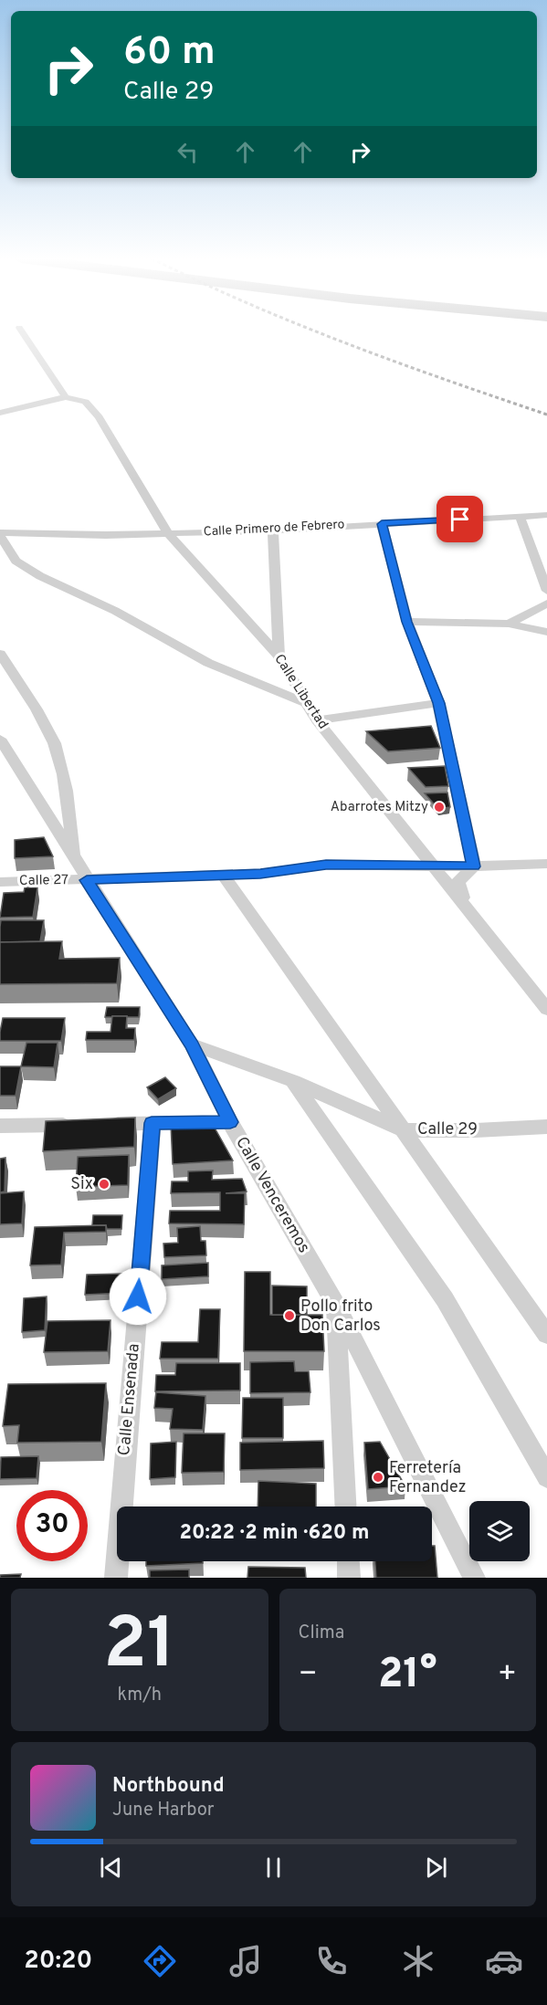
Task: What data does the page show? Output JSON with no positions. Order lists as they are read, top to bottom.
{
  "streets": {
    "street": [
      "Calle Primero de Febrero",
      "Calle Libertad",
      "Calle 27",
      "Calle 29",
      "Calle Venceremos",
      "Calle Ensenada"
    ]
  },
  "crossings": [
    ["Calle Primero de Febrero", "Calle Libertad"],
    ["Calle Libertad", "Calle 27"],
    ["Calle 27", "Calle Venceremos"],
    ["Calle 29", "Calle Venceremos"]
  ],
  "places": [
    "Abarrotes Mitzy",
    "Six",
    "Pollo frito Don Carlos",
    "Ferretería Fernandez"
  ],
  "page": {
    "turn": ["60 m", "Calle 29"],
    "limit": "30",
    "trip": "20:22 · 2 min · 620 m",
    "tile": [
      ["21", "km/h"],
      "Clima"
    ],
    "heat": ["−", "21°", "+"],
    "song": ["Northbound", "June Harbor"],
    "tabs": "20:20"
  }
}
